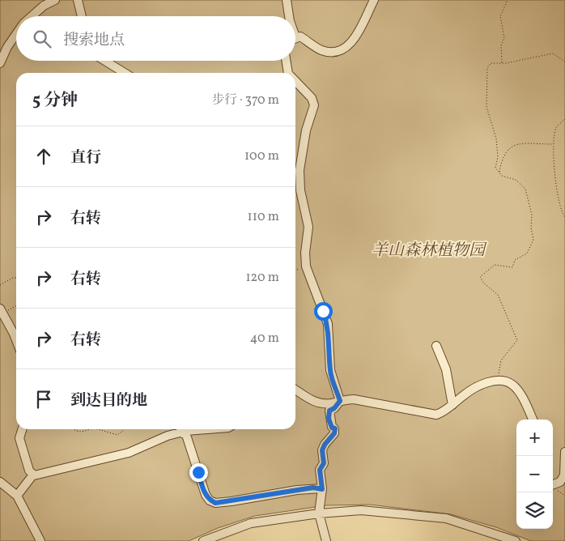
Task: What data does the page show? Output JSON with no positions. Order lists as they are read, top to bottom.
{
  "parks": ["羊山森林植物园"],
  "page": {
    "search": "搜索地点",
    "heading": ["5 分钟", "步行 · 370 m"],
    "list": [
      ["直行", "100 m"],
      ["右转", "110 m"],
      ["右转", "120 m"],
      ["右转", "40 m"],
      "到达目的地"
    ],
    "map_buttons": ["+", "−"]
  }
}
